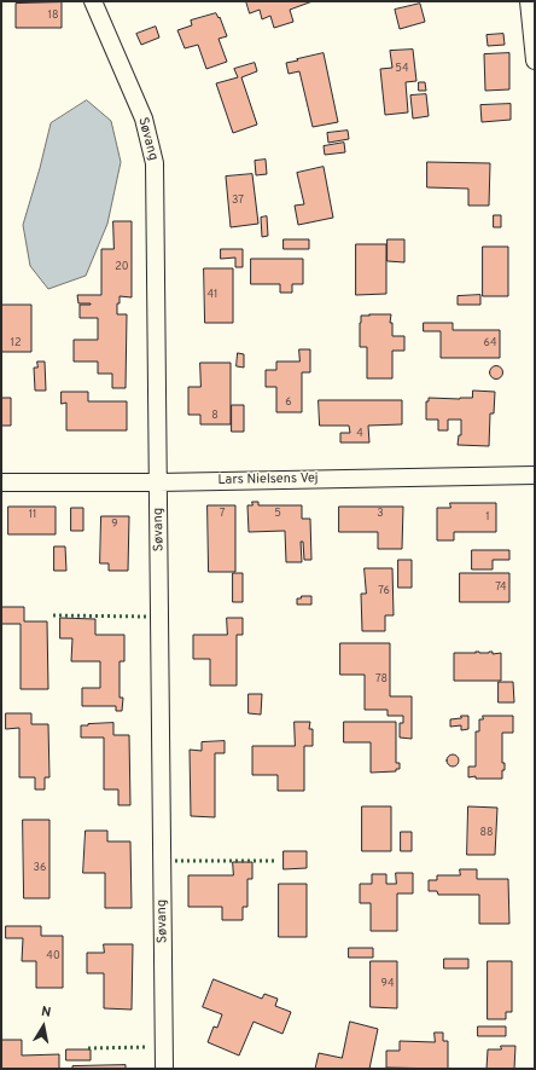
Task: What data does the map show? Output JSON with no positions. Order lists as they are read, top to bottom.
{
  "streets": {
    "street": ["Søvang", "Lars Nielsens Vej"]
  },
  "crossings": [
    ["Søvang", "Lars Nielsens Vej"]
  ],
  "house_numbers": [
    "18",
    "54",
    "37",
    "20",
    "41",
    "12",
    "64",
    "6",
    "8",
    "4",
    "7",
    "5",
    "3",
    "11",
    "1",
    "9",
    "74",
    "76",
    "78",
    "88",
    "36",
    "40",
    "94"
  ],
  "north": "top"
}
